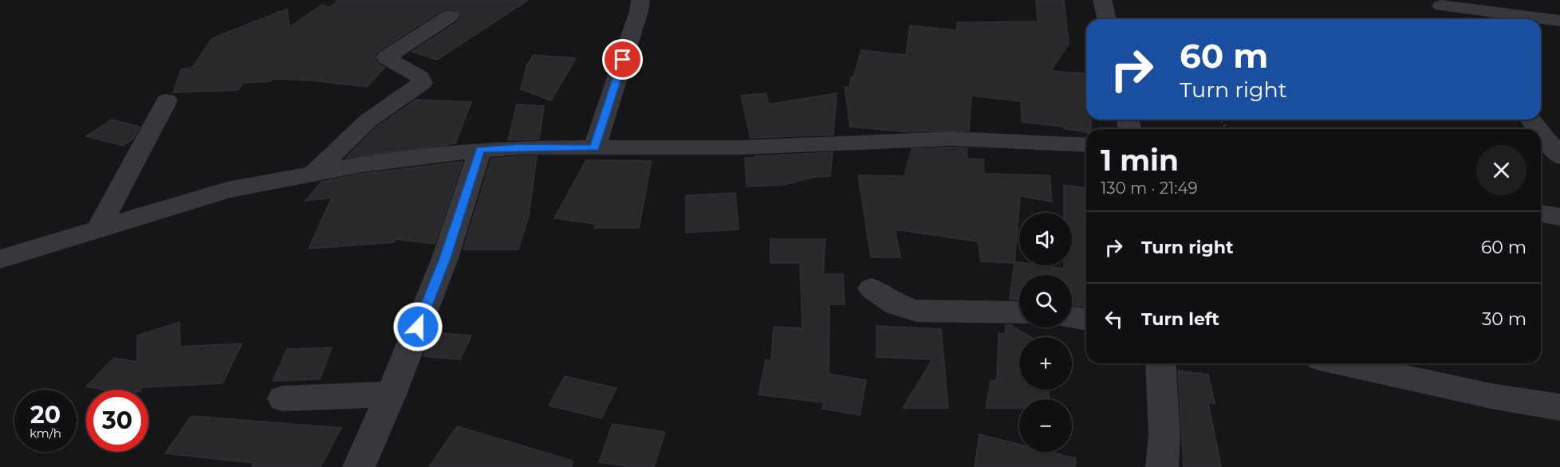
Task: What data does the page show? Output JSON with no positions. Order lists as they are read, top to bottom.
{
  "page": {
    "turn": ["60 m", "Turn right"],
    "heading": ["1 min", "130 m · 21:49"],
    "list": [
      {
        "name": "Turn right",
        "value": "60 m"
      },
      {
        "name": "Turn left",
        "value": "30 m"
      }
    ],
    "map_buttons": ["+", "−"],
    "speed": "20 km/h",
    "limit": "30"
  }
}
